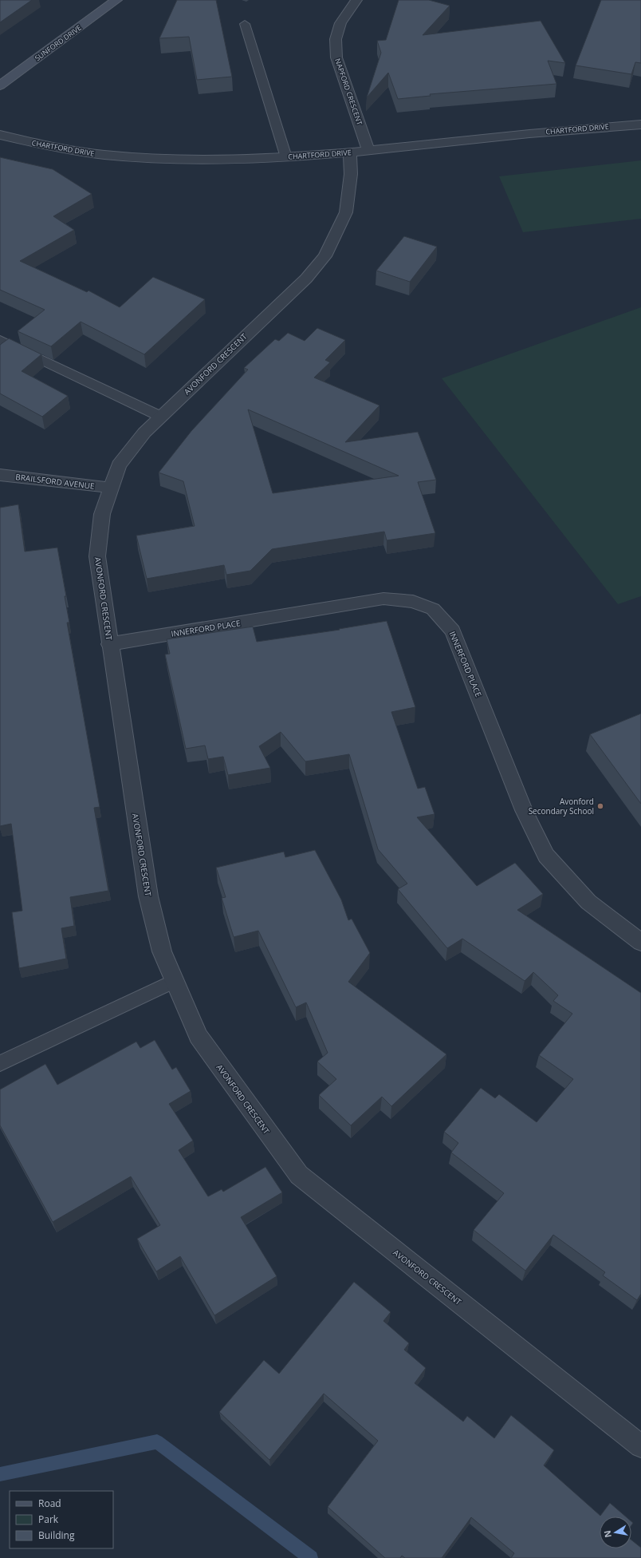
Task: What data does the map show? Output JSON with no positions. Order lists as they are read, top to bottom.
{
  "streets": {
    "street": [
      "SUNFORD DRIVE",
      "NAPFORD CRESCENT",
      "CHARTFORD DRIVE",
      "AVONFORD CRESCENT",
      "BRAILSFORD AVENUE",
      "INNERFORD PLACE"
    ]
  },
  "crossings": [
    ["NAPFORD CRESCENT", "CHARTFORD DRIVE"],
    ["CHARTFORD DRIVE", "AVONFORD CRESCENT"],
    ["AVONFORD CRESCENT", "BRAILSFORD AVENUE"],
    ["AVONFORD CRESCENT", "INNERFORD PLACE"]
  ],
  "places": ["Avonford Secondary School"],
  "legend": ["Road", "Park", "Building"],
  "north": "left"
}
